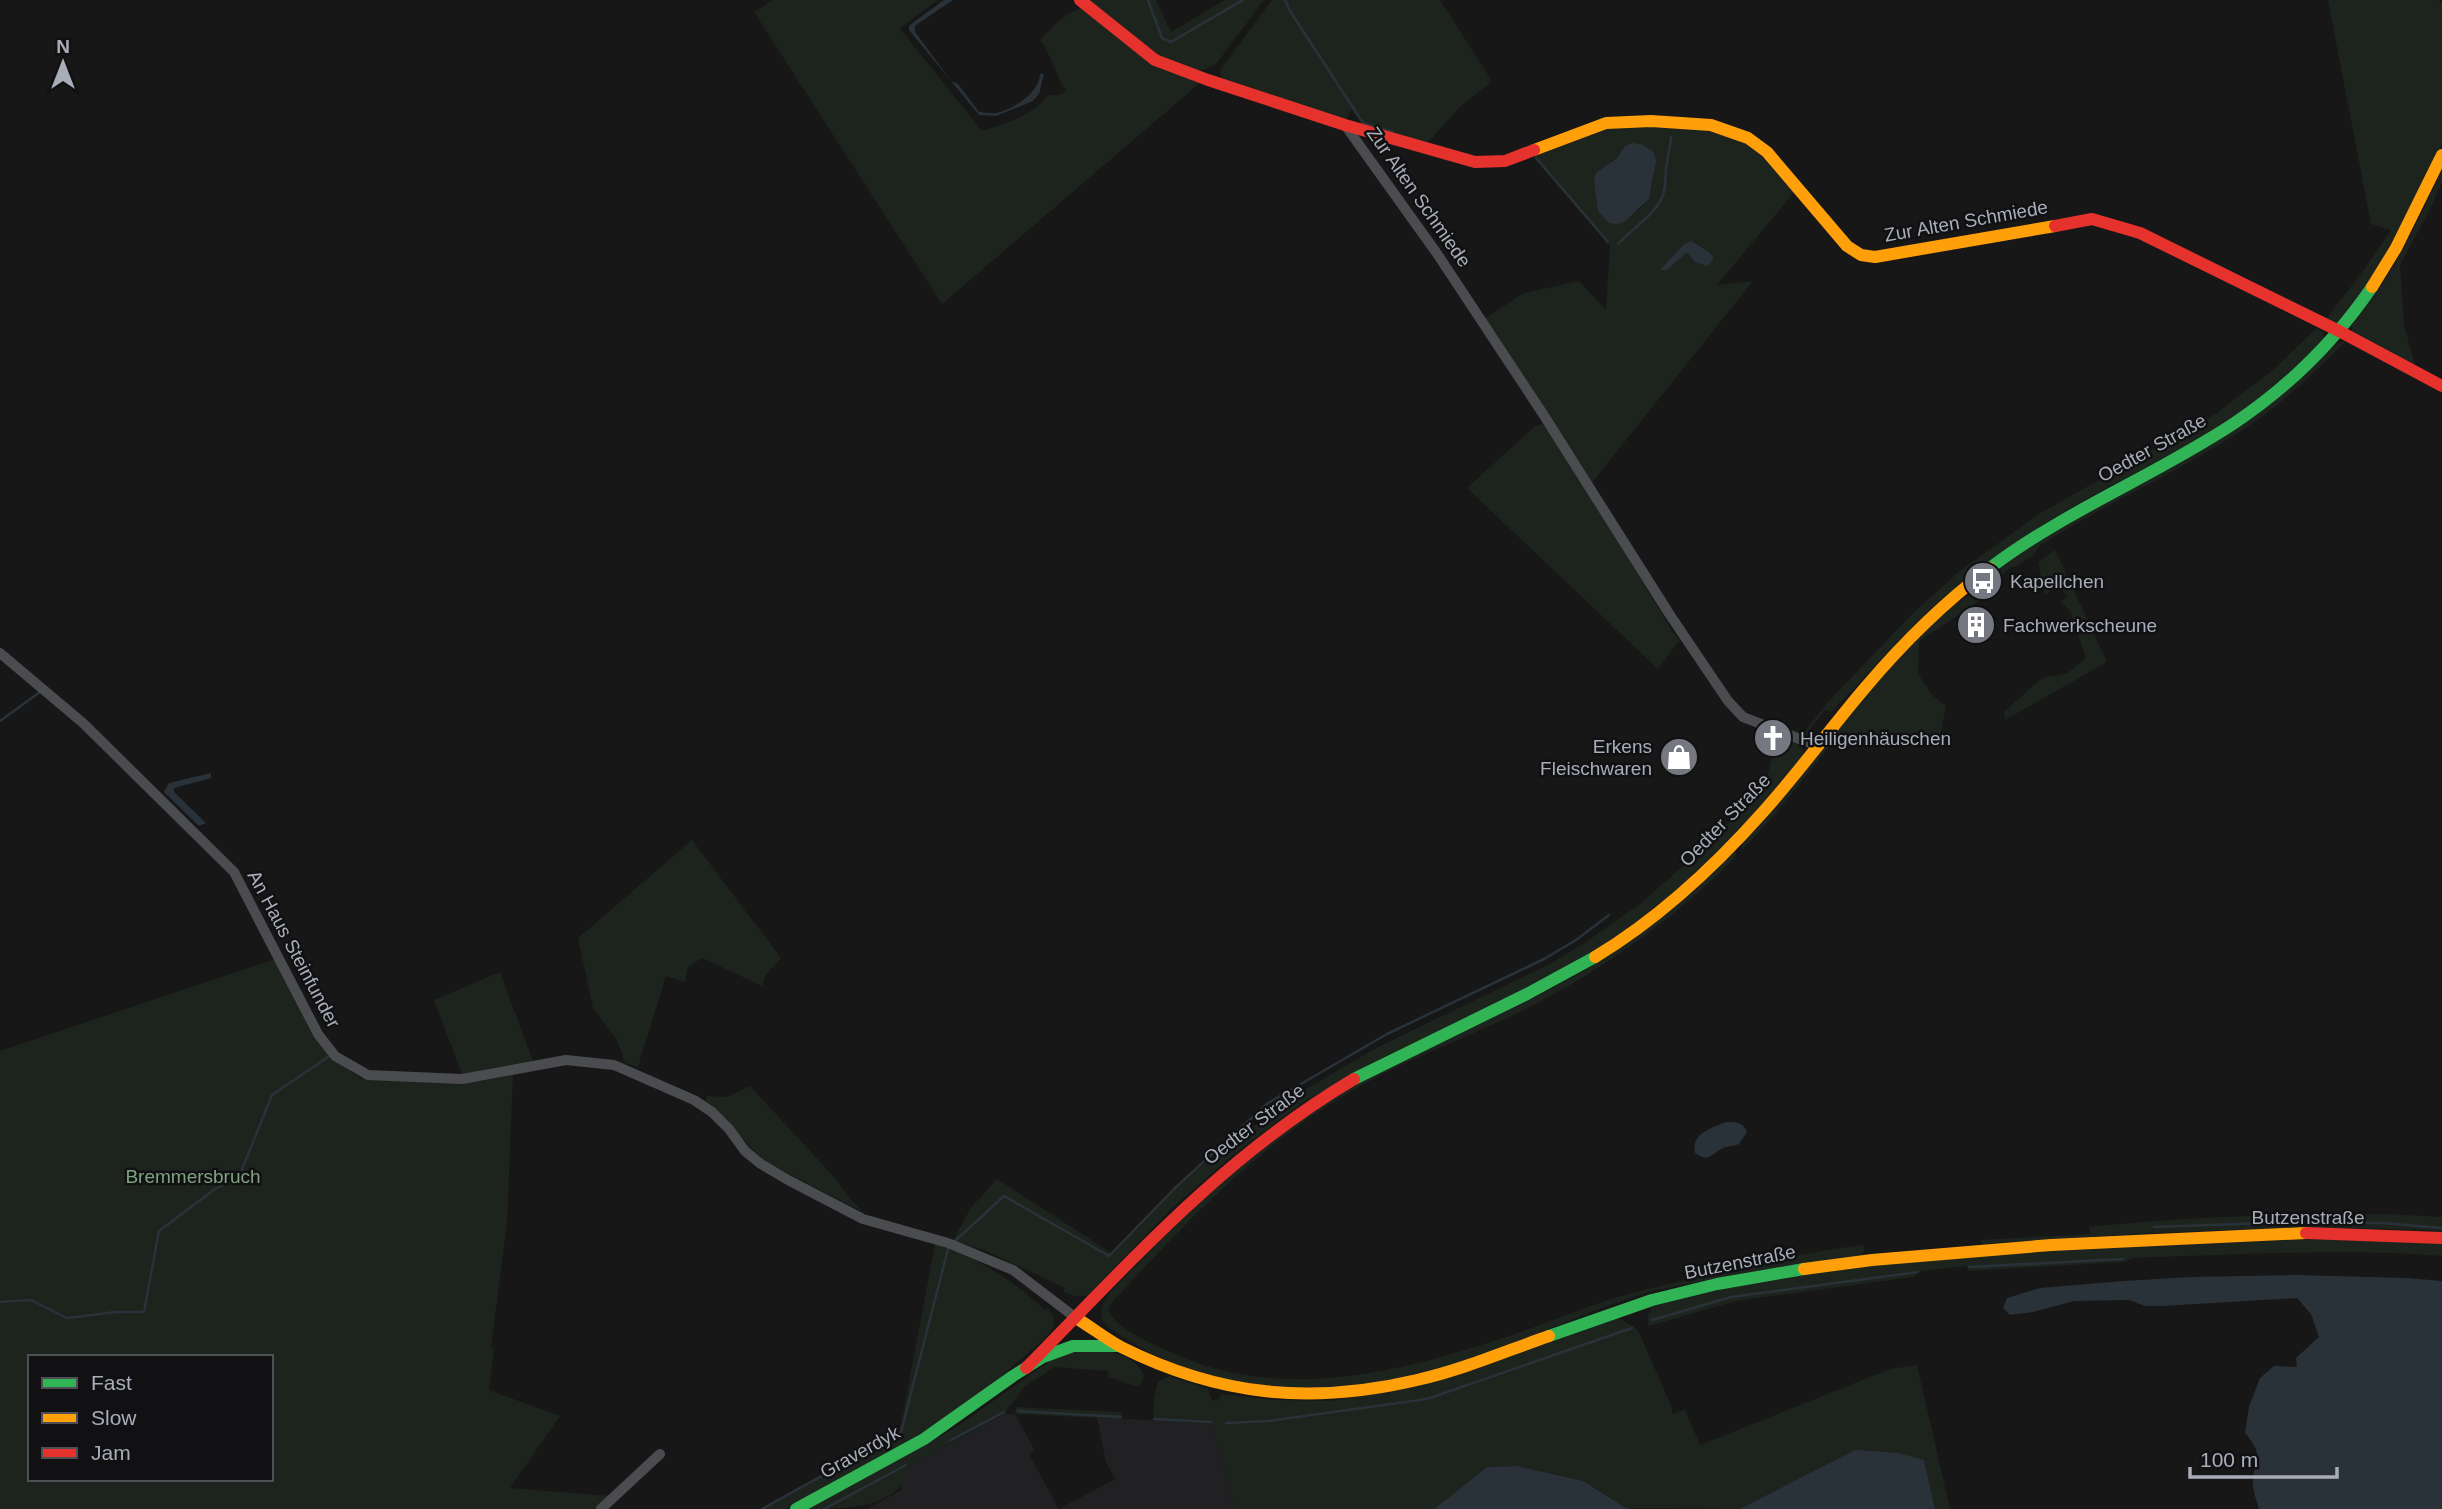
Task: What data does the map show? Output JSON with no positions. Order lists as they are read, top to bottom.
{
  "streets": {
    "street": [
      "Zur Alten Schmiede",
      "Oedter Straße",
      "An Haus Steinfunder",
      "Butzenstraße",
      "Graverdyk"
    ]
  },
  "crossings": [
    ["Zur Alten Schmiede", "Oedter Straße"],
    ["Oedter Straße", "An Haus Steinfunder"],
    ["Oedter Straße", "Butzenstraße"],
    ["An Haus Steinfunder", "Butzenstraße"]
  ],
  "parks": ["Bremmersbruch"],
  "places": {
    "bus stop": ["Kapellchen"],
    "building": ["Fachwerkscheune"],
    "church": ["Heiligenhäuschen"],
    "shop": ["Erkens Fleischwaren"]
  },
  "legend": ["Fast", "Slow", "Jam"],
  "scale_bar": "100 m",
  "north": "top"
}
